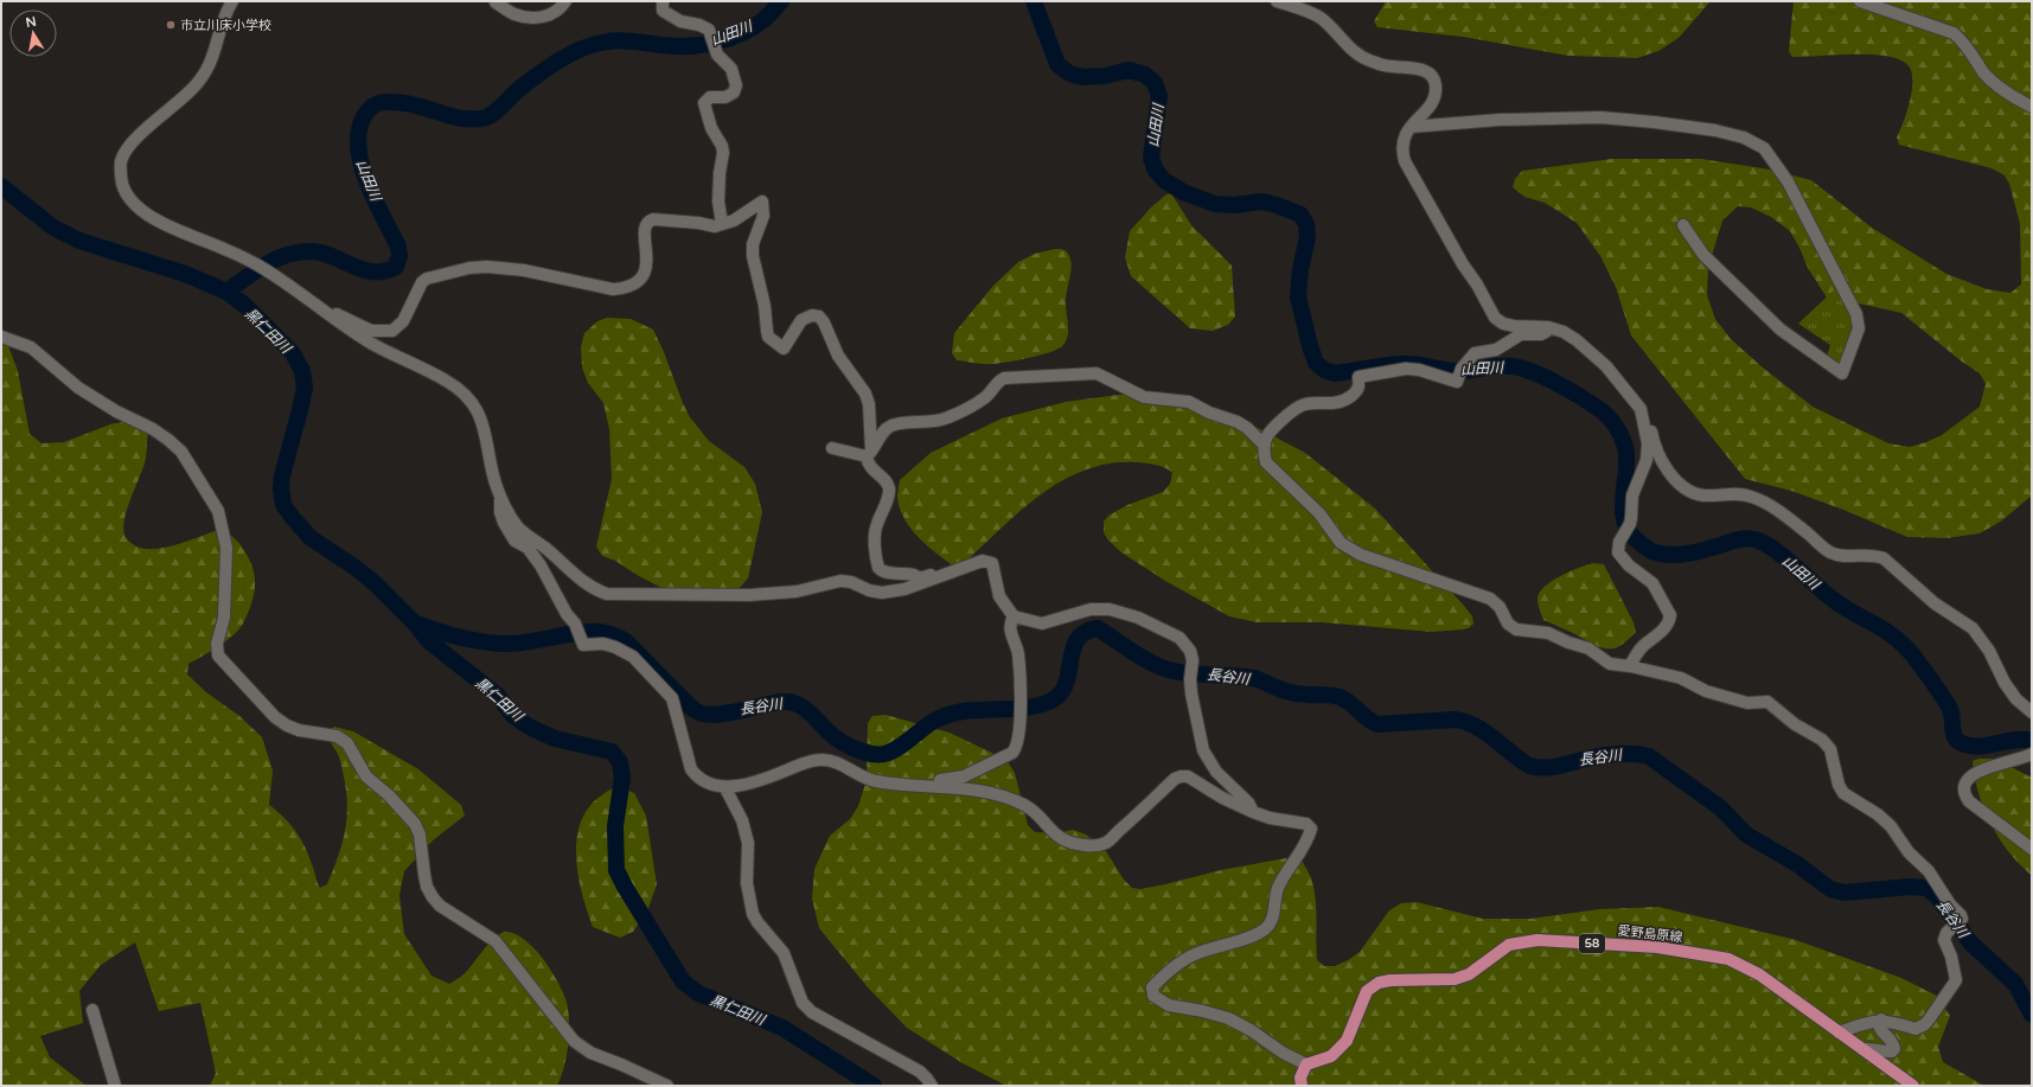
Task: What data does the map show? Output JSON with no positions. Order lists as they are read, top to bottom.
{
  "streets": {
    "main road": ["愛野島原線", "58"]
  },
  "water": ["山田川", "黒仁田川", "長谷川"],
  "places": ["市立川床小学校"],
  "north": "top"
}
